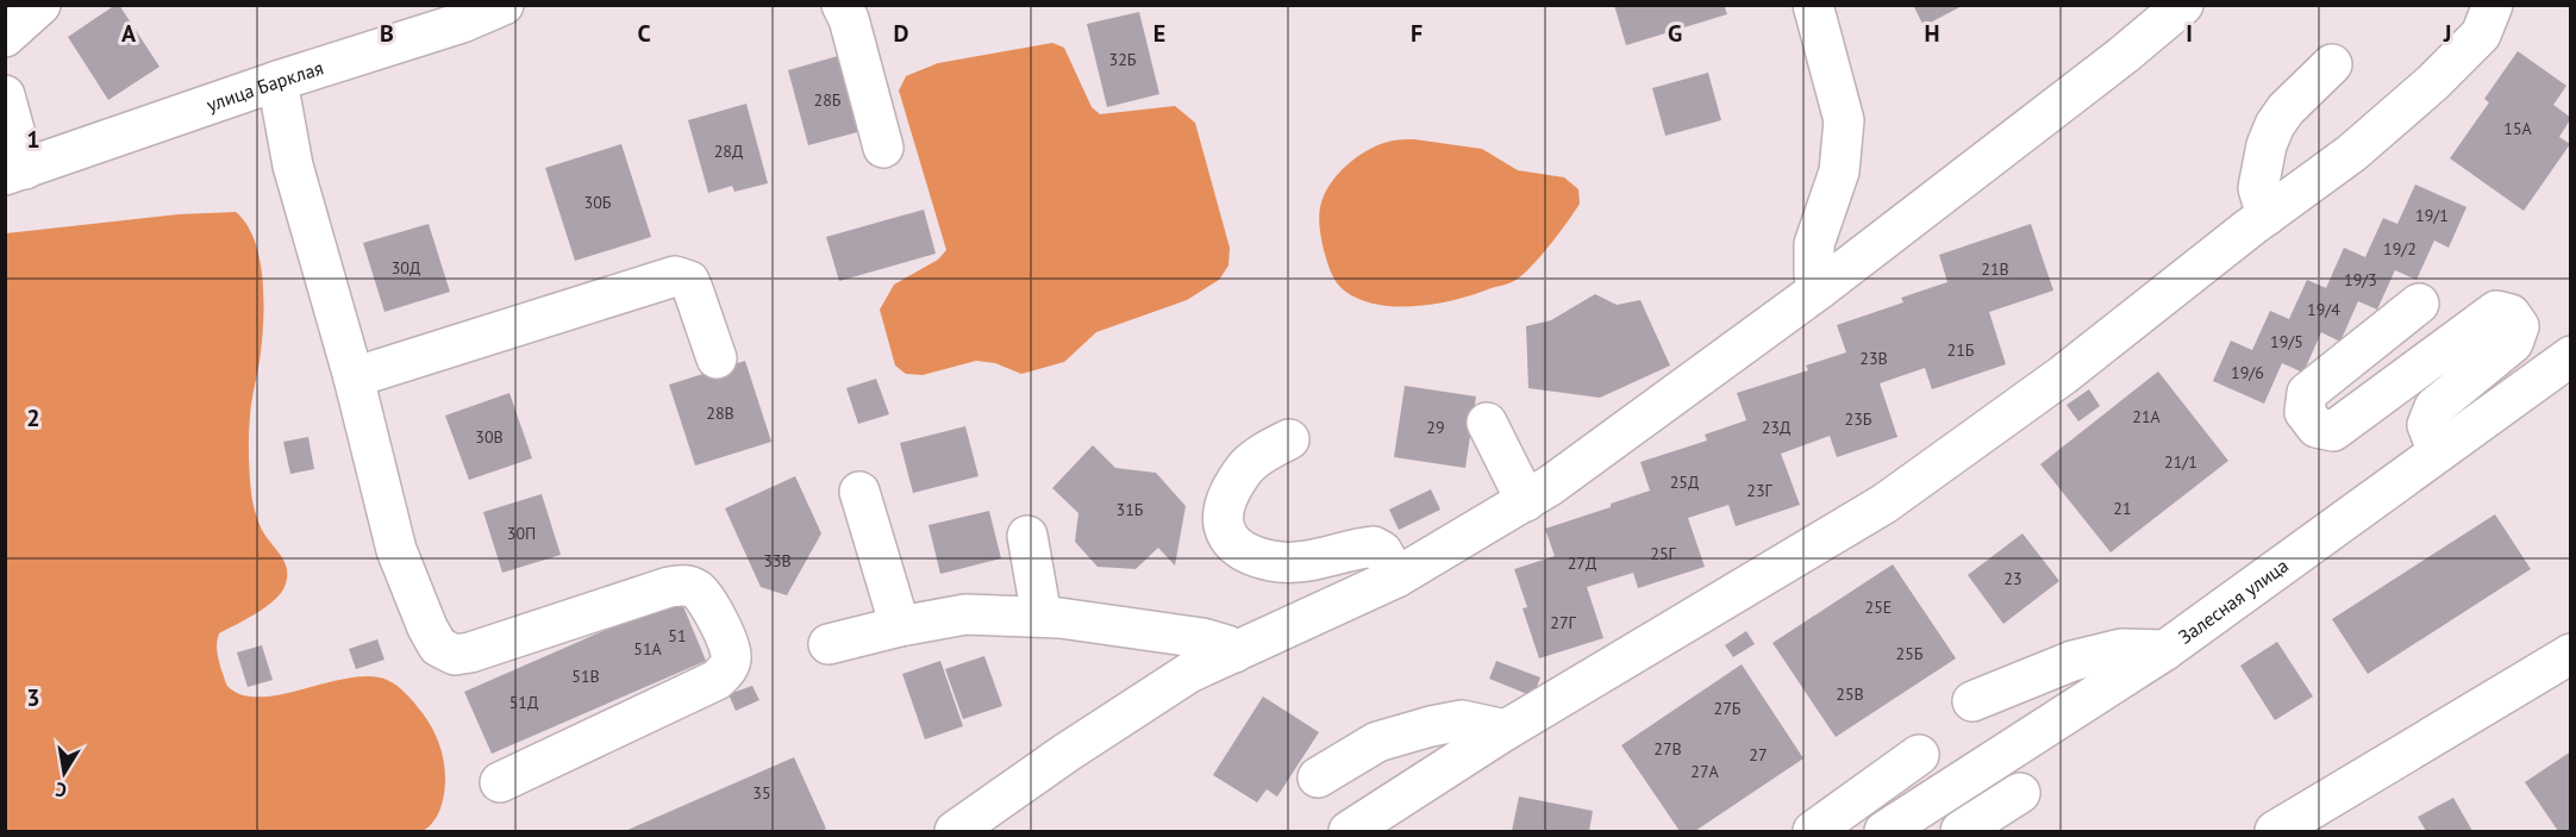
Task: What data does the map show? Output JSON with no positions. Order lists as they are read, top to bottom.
{
  "streets": {
    "street": ["улица Барклая", "Залесная улица"]
  },
  "house_numbers": [
    "32Б",
    "28Б",
    "15А",
    "28Д",
    "30Б",
    "19/1",
    "19/2",
    "30Д",
    "21В",
    "19/3",
    "19/4",
    "19/5",
    "21Б",
    "23В",
    "19/6",
    "28В",
    "21А",
    "23Б",
    "29",
    "23Д",
    "30В",
    "21/1",
    "25Д",
    "23Г",
    "21",
    "31Б",
    "30П",
    "25Г",
    "33В",
    "27Д",
    "23",
    "25Е",
    "27Г",
    "51",
    "51А",
    "25Б",
    "51В",
    "25В",
    "51Д",
    "27Б",
    "27В",
    "27",
    "27А",
    "35"
  ],
  "north": "bottom",
  "grid": {
    "columns": [
      "A",
      "B",
      "C",
      "D",
      "E",
      "F",
      "G",
      "H",
      "I",
      "J"
    ],
    "rows": ["1", "2", "3"]
  }
}
